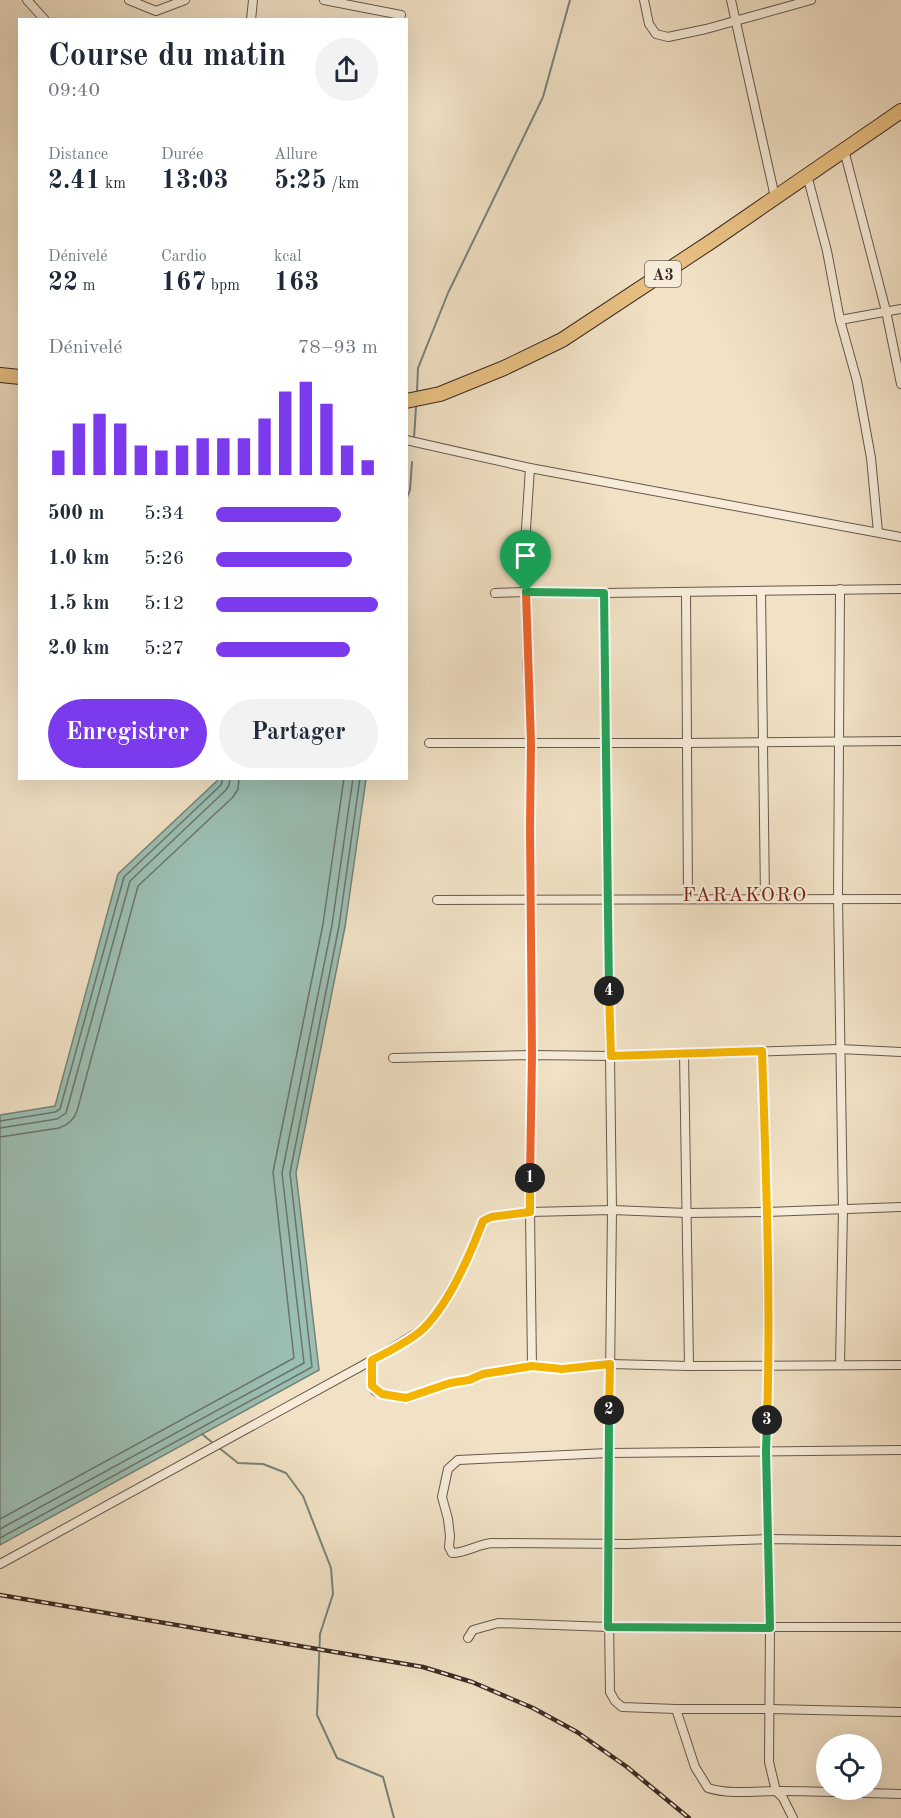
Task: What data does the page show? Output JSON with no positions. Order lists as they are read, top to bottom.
{
  "streets": {
    "highway": ["A3"]
  },
  "districts": ["FARAKORO"],
  "page": {
    "heading": ["Course du matin", "09:40"],
    "stats": [
      ["Distance", "2.41 km"],
      ["Durée", "13:03"],
      ["Allure", "5:25 /km"],
      ["Dénivelé", "22 m"],
      ["Cardio", "167 bpm"],
      ["kcal", "163"]
    ],
    "chart": ["Dénivelé", "78–93 m"],
    "list": [
      {
        "name": "500 m",
        "note": "5:34"
      },
      {
        "name": "1.0 km",
        "note": "5:26"
      },
      {
        "name": "1.5 km",
        "note": "5:12"
      },
      {
        "name": "2.0 km",
        "note": "5:27"
      }
    ],
    "buttons": ["Enregistrer", "Partager"],
    "pins": [
      "4",
      "1",
      "2",
      "3"
    ]
  }
}
